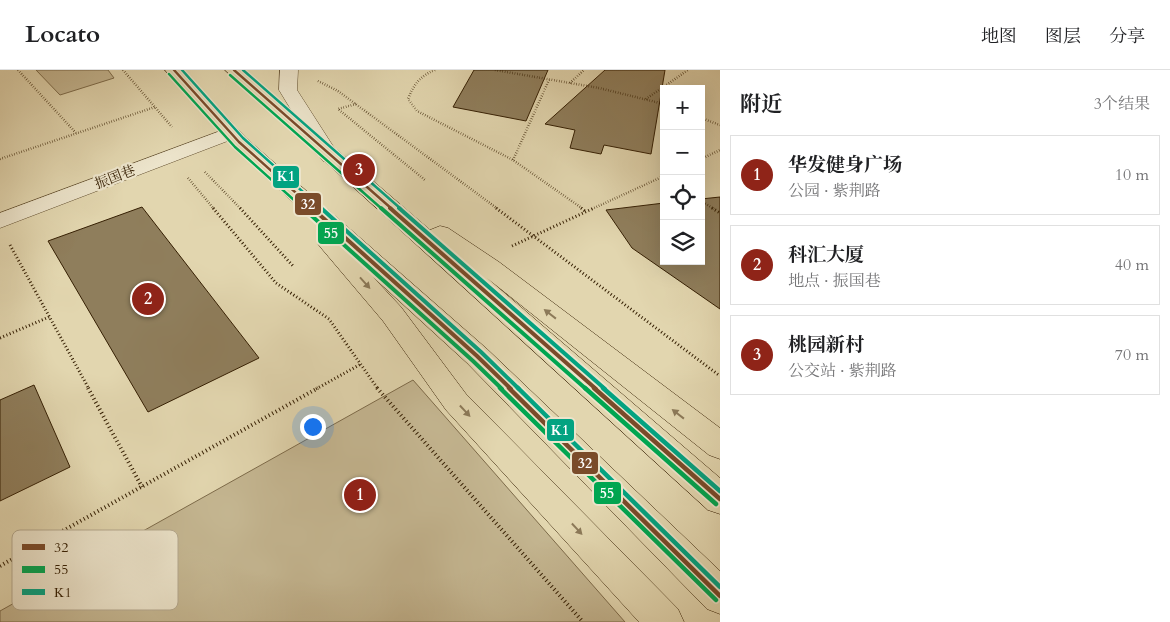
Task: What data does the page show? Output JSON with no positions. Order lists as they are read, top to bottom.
{
  "streets": {
    "street": ["振国巷"]
  },
  "lines": ["transit line 32", "transit line K1", "transit line 55"],
  "legend": ["32", "55", "K1"],
  "page": {
    "header": "Locato",
    "nav": ["地图", "图层", "分享"],
    "heading": ["附近", "3个结果"],
    "map_buttons": ["+", "−"],
    "list": [
      {
        "mark": "1",
        "name": "华发健身广场",
        "note": "公园 · 紫荆路",
        "value": "10 m"
      },
      {
        "mark": "2",
        "name": "科汇大厦",
        "note": "地点 · 振国巷",
        "value": "40 m"
      },
      {
        "mark": "3",
        "name": "桃园新村",
        "note": "公交站 · 紫荆路",
        "value": "70 m"
      }
    ],
    "pins": ["3", "2", "1"]
  }
}
